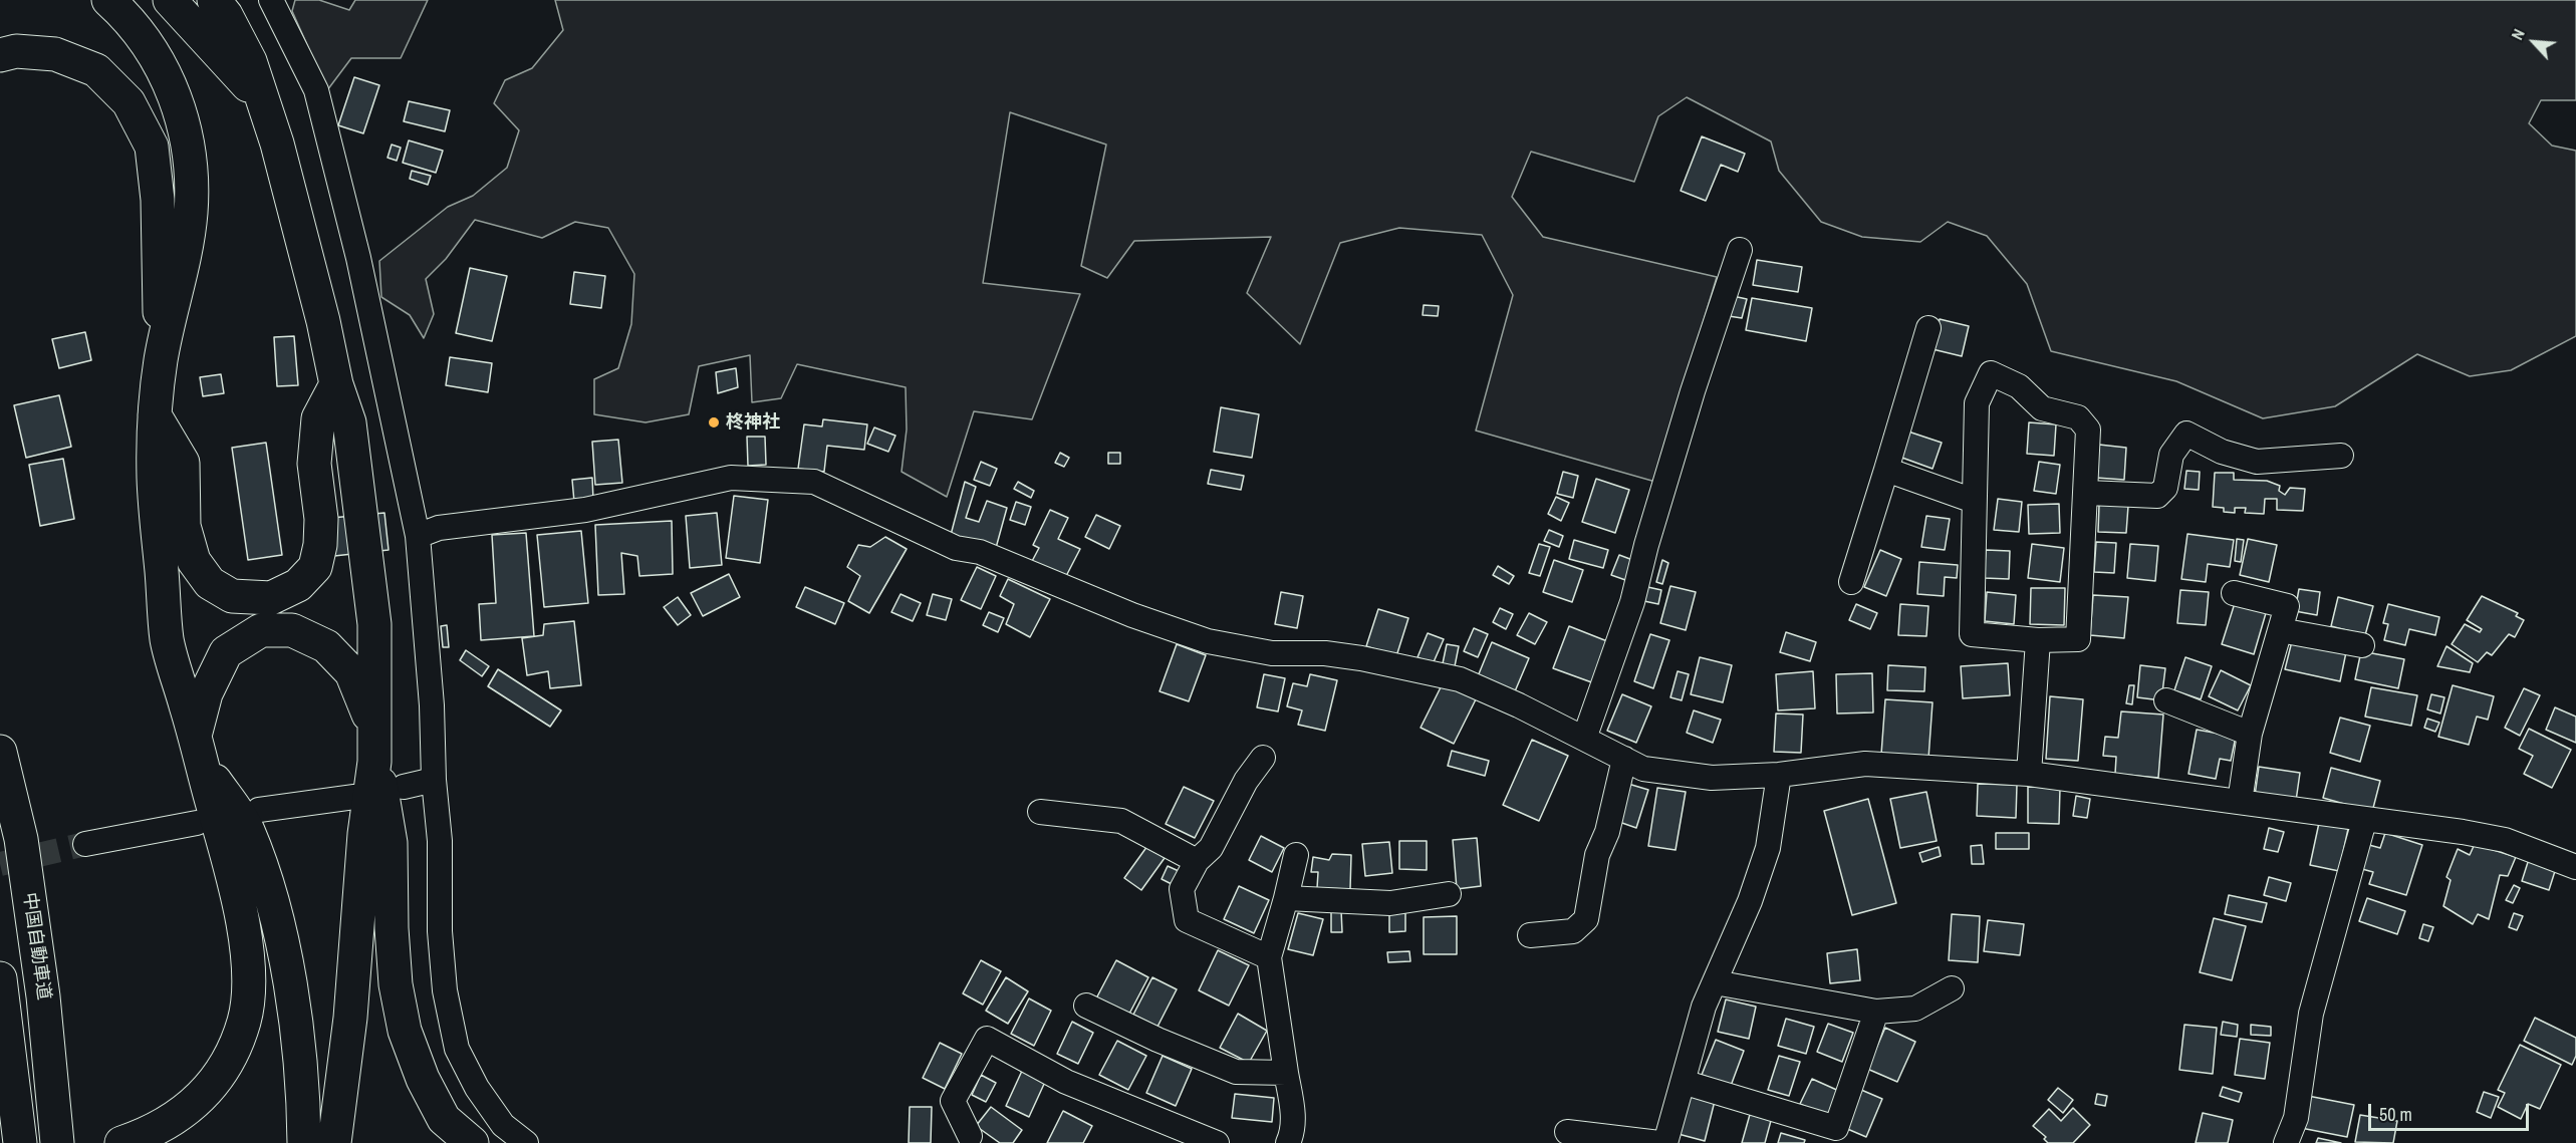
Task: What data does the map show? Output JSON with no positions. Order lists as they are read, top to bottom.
{
  "streets": {
    "highway": ["中国自動車道"]
  },
  "places": ["柊神社"],
  "scale_bar": "50 m",
  "north": "top left"
}
